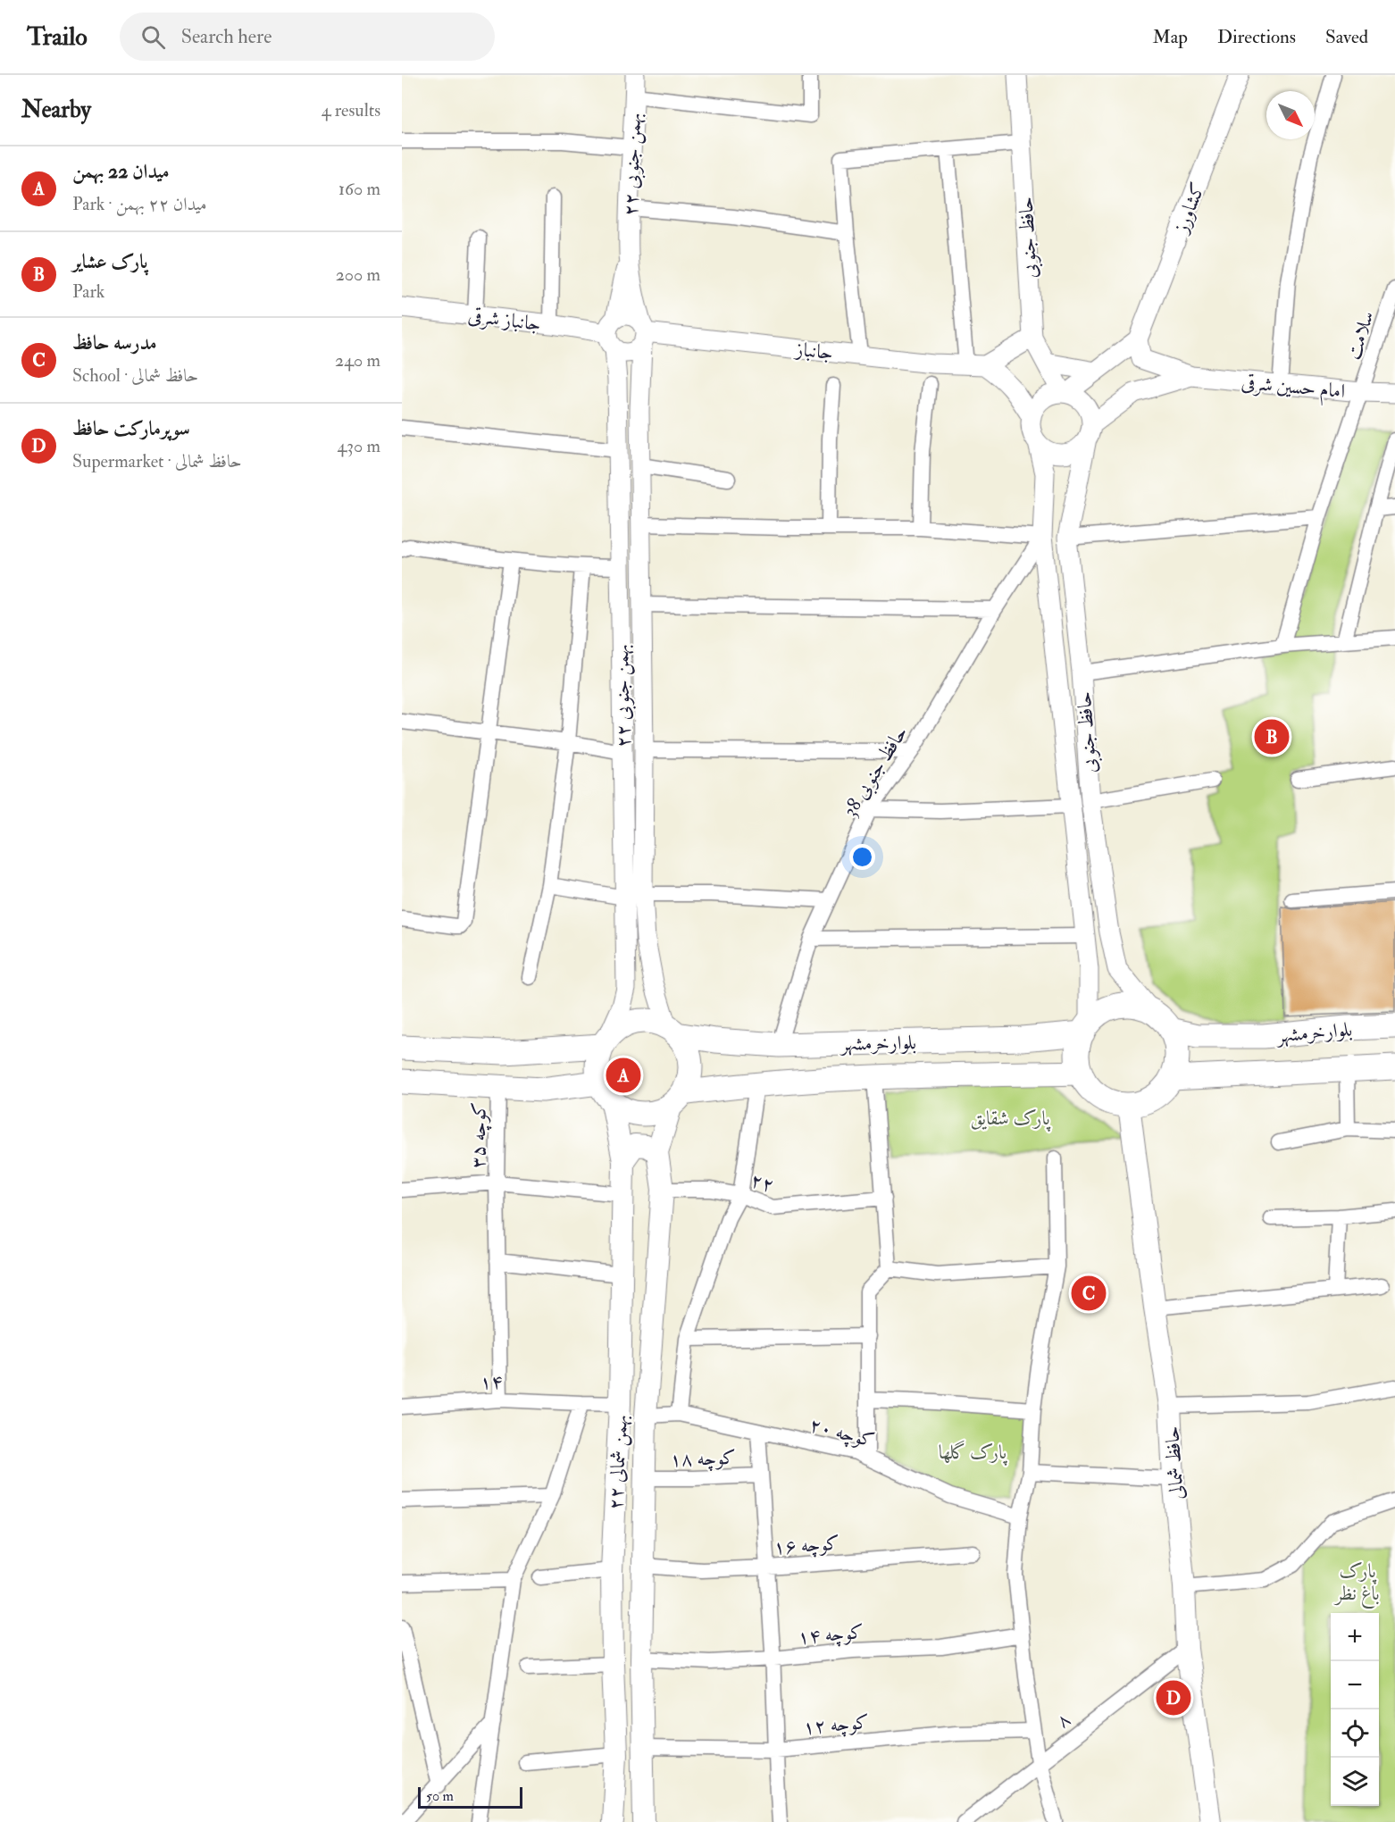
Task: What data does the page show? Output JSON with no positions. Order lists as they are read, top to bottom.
{
  "streets": {
    "main road": ["بلوارخرمشهر", "۲۲ بهمن شمالی", "حافظ شمالی"],
    "street": [
      "۲۲ بهمن جنوبی",
      "کشاورز",
      "حافظ جنوبی",
      "جانباز شرقی",
      "سلامت",
      "جانباز",
      "امام حسین شرقی",
      "حافظ جنوبی 38",
      "کوچه ۳۵",
      "۲۲",
      "۱۴",
      "کوچه ۲۰",
      "کوچه ۱۸",
      "کوچه ۱۶",
      "کوچه ۱۴",
      "۸",
      "کوچه ۱۲"
    ]
  },
  "crossings": [
    ["۲۲ بهمن جنوبی", "جانباز شرقی"],
    ["۲۲ بهمن جنوبی", "جانباز"],
    ["۲۲ بهمن جنوبی", "بلوارخرمشهر"],
    ["۲۲ بهمن جنوبی", "۲۲ بهمن شمالی"],
    ["حافظ جنوبی", "حافظ جنوبی 38"],
    ["حافظ جنوبی", "بلوارخرمشهر"],
    ["حافظ جنوبی", "حافظ شمالی"],
    ["سلامت", "امام حسین شرقی"],
    ["حافظ جنوبی 38", "بلوارخرمشهر"],
    ["بلوارخرمشهر", "۲۲ بهمن شمالی"],
    ["بلوارخرمشهر", "حافظ شمالی"],
    ["کوچه ۳۵", "۱۴"],
    ["۲۲", "۲۲ بهمن شمالی"],
    ["۱۴", "۲۲ بهمن شمالی"],
    ["کوچه ۲۰", "۲۲ بهمن شمالی"],
    ["کوچه ۱۸", "۲۲ بهمن شمالی"],
    ["۲۲ بهمن شمالی", "کوچه ۱۶"],
    ["۲۲ بهمن شمالی", "کوچه ۱۴"],
    ["۲۲ بهمن شمالی", "کوچه ۱۲"],
    ["حافظ شمالی", "۸"]
  ],
  "parks": ["پارک شقایق", "پارک گلها", "پارک باغ نظر"],
  "scale_bar": "50 m",
  "north": "bottom right",
  "page": {
    "header": "Trailo",
    "search": "Search here",
    "nav": ["Map", "Directions", "Saved"],
    "heading": ["Nearby", "4 results"],
    "list": [
      {
        "mark": "A",
        "name": "میدان 22 بهمن",
        "note": "Park · میدان ۲۲ بهمن",
        "value": "160 m"
      },
      {
        "mark": "B",
        "name": "پارک عشایر",
        "note": "Park",
        "value": "200 m"
      },
      {
        "mark": "C",
        "name": "مدرسه حافظ",
        "note": "School · حافظ شمالی",
        "value": "240 m"
      },
      {
        "mark": "D",
        "name": "سوپرمارکت حافظ",
        "note": "Supermarket · حافظ شمالی",
        "value": "430 m"
      }
    ],
    "pins": [
      "B",
      "A",
      "C",
      "D"
    ],
    "map_buttons": ["+", "−"],
    "scale": "50 m"
  }
}
